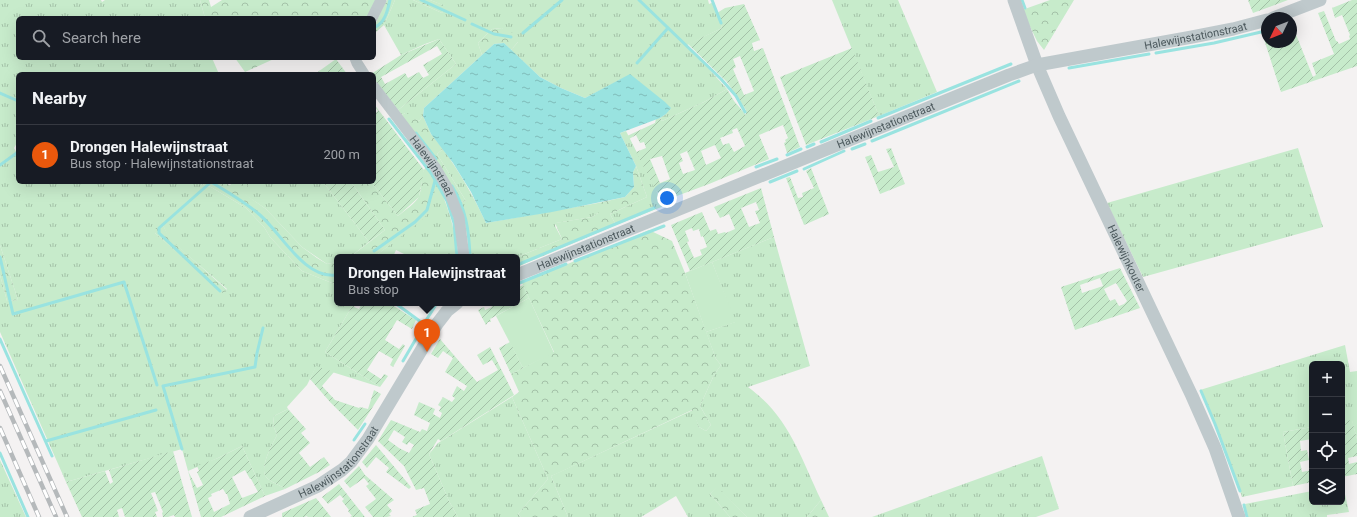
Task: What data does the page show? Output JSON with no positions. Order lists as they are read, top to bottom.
{
  "streets": {
    "street": ["Halewijnstationstraat", "Halewijnstraat", "Halewijnkouter"]
  },
  "crossings": [
    ["Halewijnstationstraat", "Halewijnkouter"]
  ],
  "north": "bottom left",
  "page": {
    "search": "Search here",
    "heading": "Nearby",
    "list": [
      {
        "mark": "1",
        "name": "Drongen Halewijnstraat",
        "note": "Bus stop · Halewijnstationstraat",
        "value": "200 m"
      }
    ],
    "popup": ["Drongen Halewijnstraat", "Bus stop"],
    "pins": "1",
    "map_buttons": ["+", "−"]
  }
}
